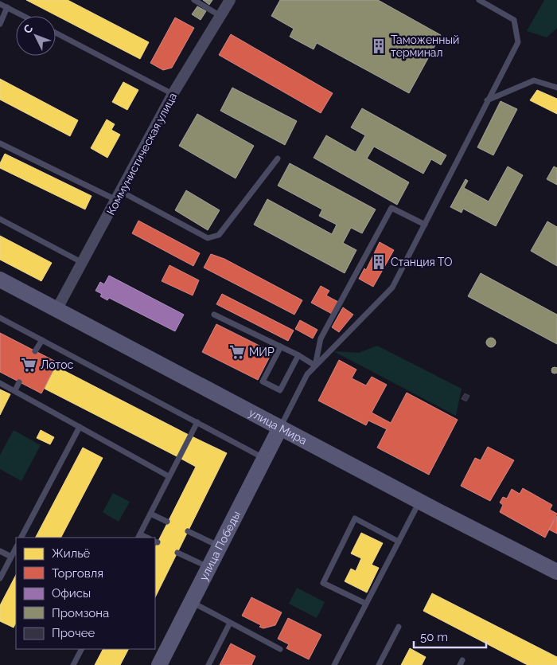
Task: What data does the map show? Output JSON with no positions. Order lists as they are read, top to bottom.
{
  "streets": {
    "main road": ["улица Мира", "улица Победы"],
    "street": ["Коммунистическая улица"]
  },
  "crossings": [
    ["Коммунистическая улица", "улица Мира"],
    ["улица Мира", "улица Победы"]
  ],
  "places": {
    "building": ["Таможенный терминал", "Станция ТО"],
    "supermarket": ["МИР", "Лотос"]
  },
  "legend": [
    "Жильё",
    "Торговля",
    "Офисы",
    "Промзона",
    "Прочее"
  ],
  "scale_bar": "50 m",
  "north": "top left"
}
